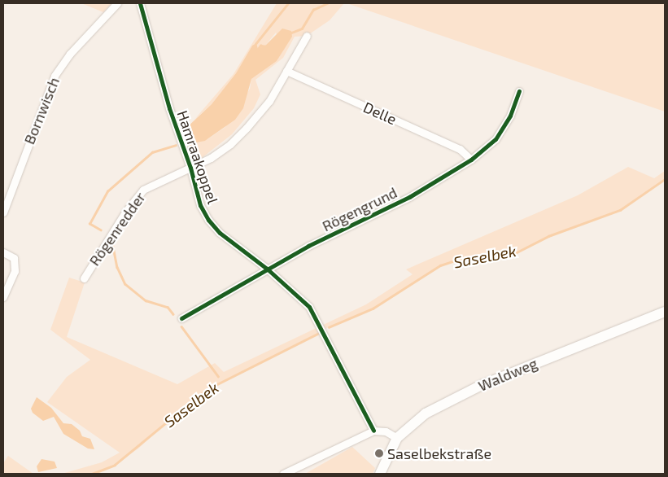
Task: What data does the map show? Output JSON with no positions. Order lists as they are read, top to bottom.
{
  "streets": {
    "main road": ["Waldweg"],
    "street": [
      "Bornwisch",
      "Delle",
      "Hamraakoppel",
      "Rögengrund",
      "Rögenredder"
    ]
  },
  "crossings": [
    ["Delle", "Rögengrund"],
    ["Delle", "Rögenredder"],
    ["Hamraakoppel", "Rögengrund"],
    ["Hamraakoppel", "Rögenredder"]
  ],
  "water": ["Saselbek"],
  "places": ["Saselbekstraße"]
}
